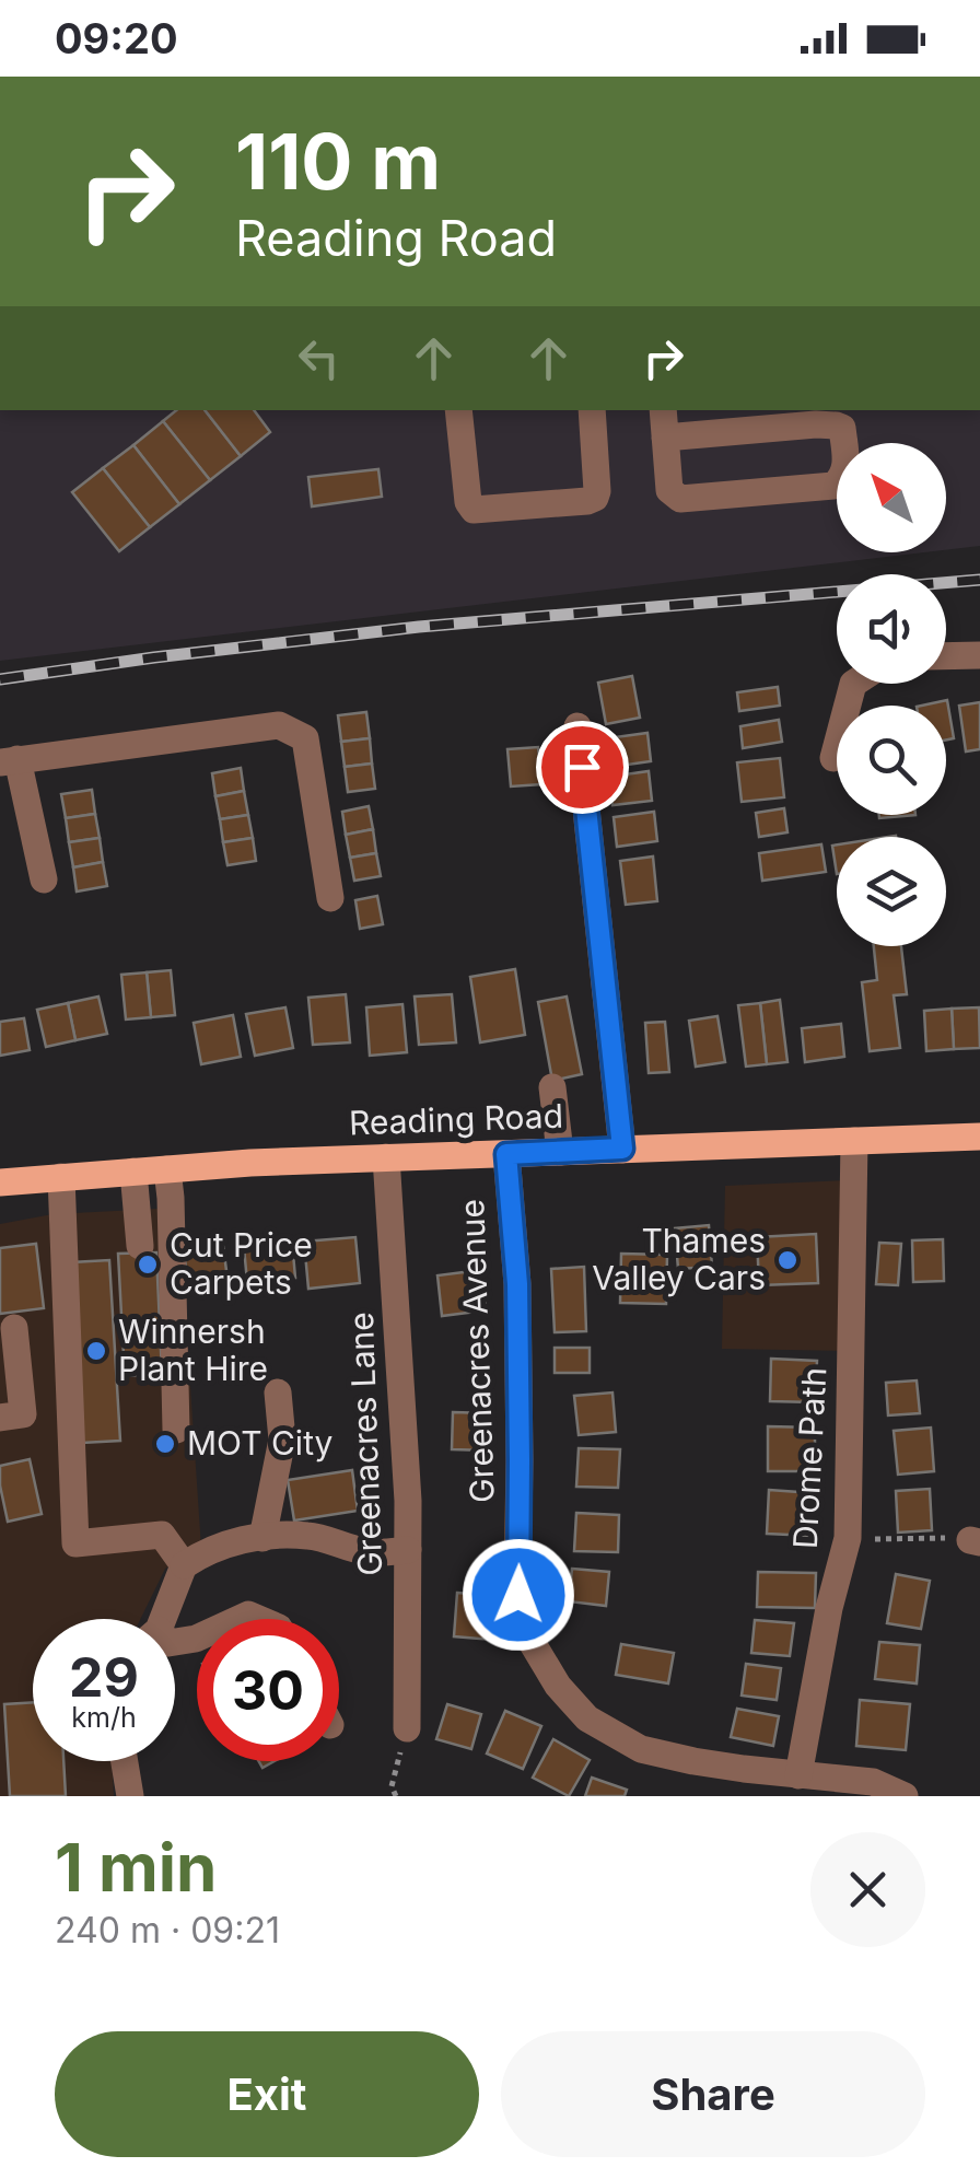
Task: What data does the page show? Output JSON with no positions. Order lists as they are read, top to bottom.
{
  "streets": {
    "main road": ["Reading Road"],
    "street": ["Greenacres Avenue", "Greenacres Lane", "Drome Path"]
  },
  "crossings": [
    ["Reading Road", "Greenacres Avenue"],
    ["Reading Road", "Greenacres Lane"],
    ["Reading Road", "Drome Path"],
    ["Greenacres Avenue", "Drome Path"]
  ],
  "places": [
    "Thames Valley Cars",
    "Cut Price Carpets",
    "Winnersh Plant Hire",
    "MOT City"
  ],
  "north": "top left",
  "page": {
    "status": "09:20",
    "turn": ["110 m", "Reading Road"],
    "speed": "29 km/h",
    "limit": "30",
    "heading": ["1 min", "240 m · 09:21"],
    "buttons": ["Exit", "Share"]
  }
}
